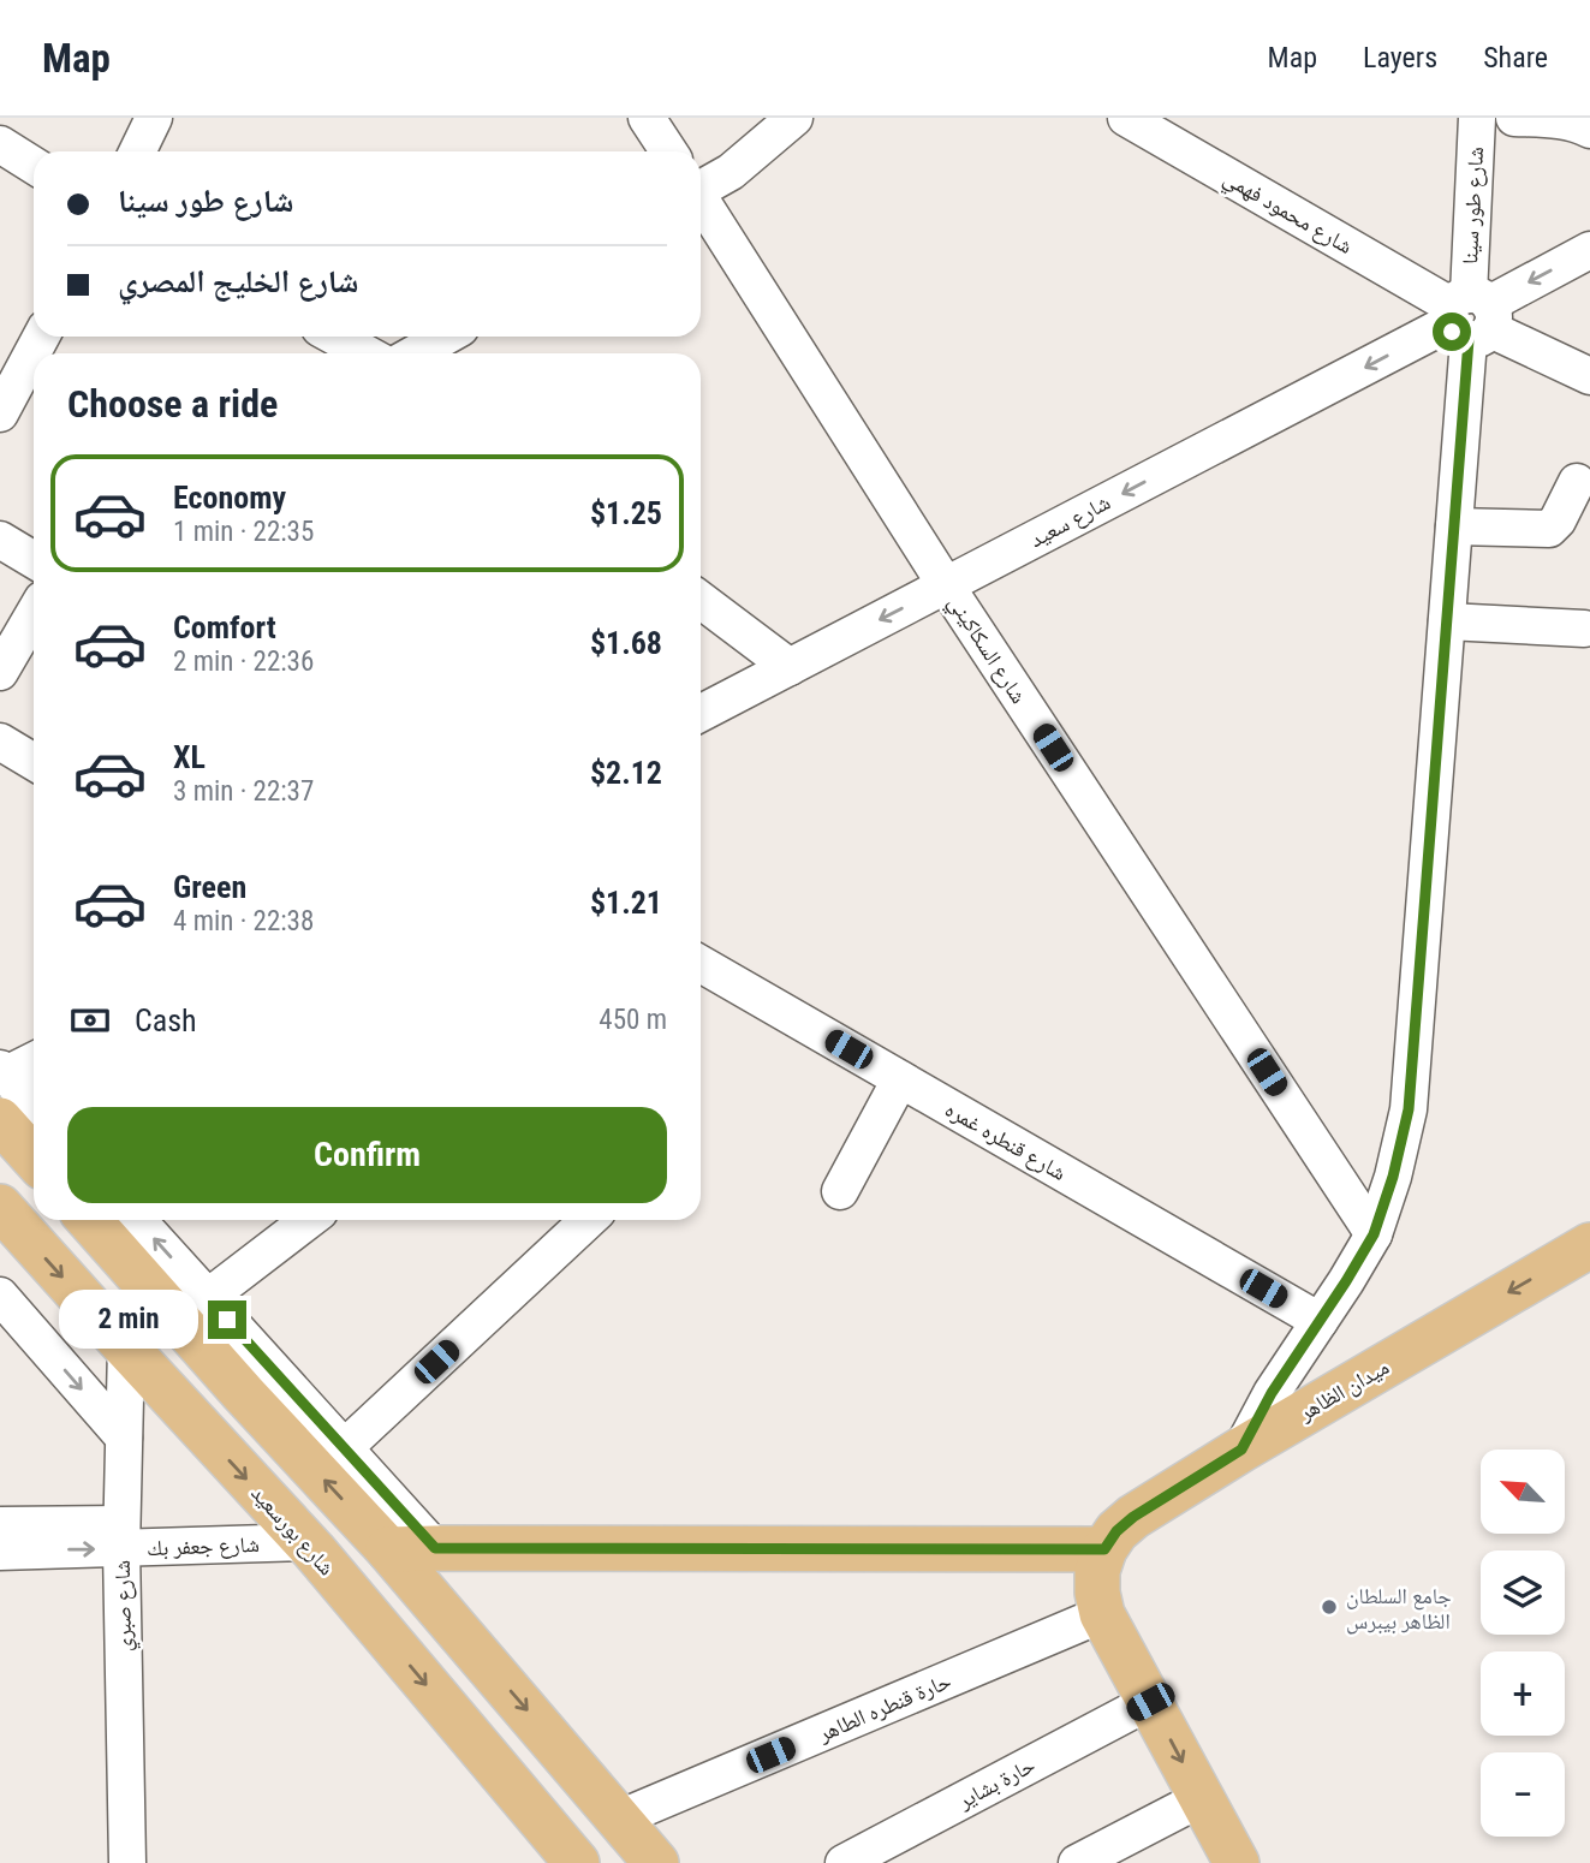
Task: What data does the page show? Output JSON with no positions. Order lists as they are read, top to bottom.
{
  "streets": {
    "main road": ["ميدان الظاهر", "شارع بورسعيد"],
    "street": [
      "شارع طور سينا",
      "شارع محمود فهمي",
      "شارع سعيد",
      "شارع السكاكيني",
      "شارع قنطره غمره",
      "شارع جعفر بك",
      "شارع صبري",
      "حارة قنطره الطاهر",
      "حارة بشاير"
    ]
  },
  "crossings": [
    ["شارع طور سينا", "شارع محمود فهمي"],
    ["شارع طور سينا", "شارع سعيد"],
    ["شارع طور سينا", "شارع السكاكيني"],
    ["شارع طور سينا", "شارع قنطره غمره"],
    ["شارع طور سينا", "ميدان الظاهر"],
    ["شارع محمود فهمي", "شارع سعيد"],
    ["شارع سعيد", "شارع السكاكيني"],
    ["شارع بورسعيد", "شارع جعفر بك"],
    ["شارع بورسعيد", "شارع صبري"],
    ["شارع جعفر بك", "شارع صبري"]
  ],
  "one_way": ["شارع سعيد", "ميدان الظاهر"],
  "places": ["جامع السلطان الظاهر بيبرس"],
  "north": "top left",
  "page": {
    "header": "Map",
    "nav": ["Map", "Layers", "Share"],
    "banner": ["شارع طور سينا", "شارع الخليج المصري"],
    "heading": "Choose a ride",
    "list": [
      {
        "name": "Economy",
        "note": "1 min · 22:35",
        "value": "$1.25"
      },
      {
        "name": "Comfort",
        "note": "2 min · 22:36",
        "value": "$1.68"
      },
      {
        "name": "XL",
        "note": "3 min · 22:37",
        "value": "$2.12"
      },
      {
        "name": "Green",
        "note": "4 min · 22:38",
        "value": "$1.21"
      }
    ],
    "pay": ["Cash", "450 m"],
    "buttons": "Confirm",
    "bubble": "2 min",
    "map_buttons": ["+", "−"]
  }
}
